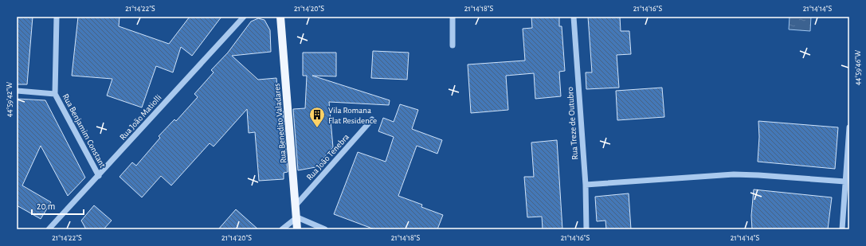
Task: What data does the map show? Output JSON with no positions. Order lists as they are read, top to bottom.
{
  "streets": {
    "main road": ["Rua Benedito Valadares"],
    "street": [
      "Rua João Matiolli",
      "Rua Treze de Outubro",
      "Rua Benjamim Constant",
      "Rua João Tenebra"
    ]
  },
  "crossings": [
    ["Rua João Matiolli", "Rua Benjamim Constant"],
    ["Rua Benedito Valadares", "Rua João Tenebra"]
  ],
  "places": {
    "building": ["Vila Romana Flat Residence"]
  },
  "scale_bar": "20 m",
  "coordinates": [
    "21°14'22\"S",
    "21°14'20\"S",
    "21°14'18\"S",
    "21°14'16\"S",
    "21°14'14\"S",
    "44°59'46\"W",
    "44°59'42\"W"
  ]
}
